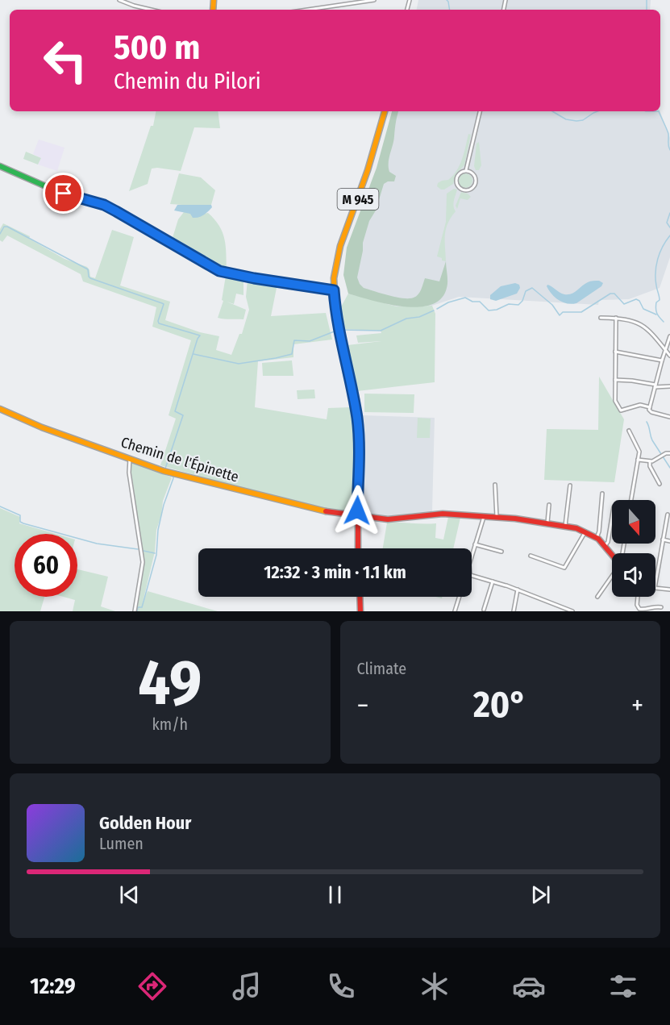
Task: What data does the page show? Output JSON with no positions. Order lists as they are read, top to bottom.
{
  "streets": {
    "street": ["M 945", "Chemin de l'Épinette"]
  },
  "crossings": [
    ["M 945", "Chemin de l'Épinette"]
  ],
  "north": "bottom",
  "page": {
    "turn": ["500 m", "Chemin du Pilori"],
    "limit": "60",
    "trip": "12:32 · 3 min · 1.1 km",
    "tile": [
      ["49", "km/h"],
      "Climate"
    ],
    "heat": ["−", "20°", "+"],
    "song": ["Golden Hour", "Lumen"],
    "tabs": "12:29"
  }
}
